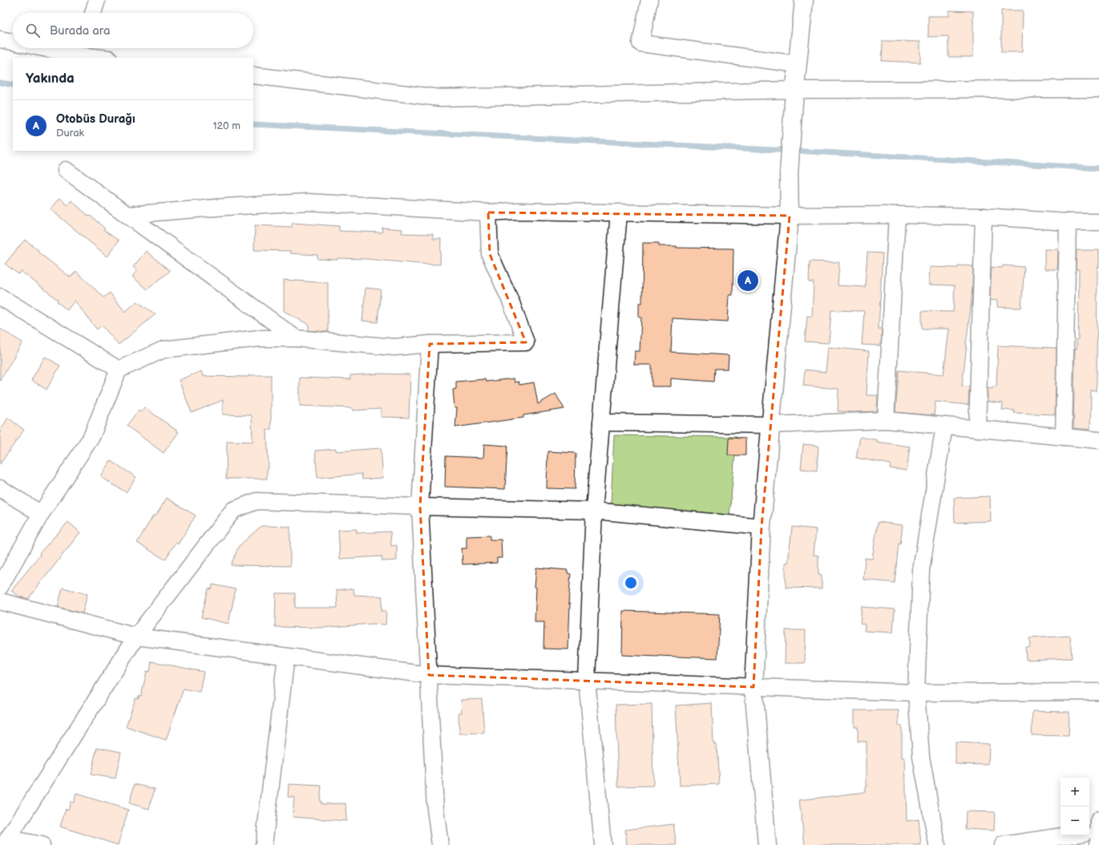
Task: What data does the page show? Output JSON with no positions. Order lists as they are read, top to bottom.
{
  "page": {
    "search": "Burada ara",
    "heading": "Yakında",
    "list": [
      {
        "mark": "A",
        "name": "Otobüs Durağı",
        "note": "Durak",
        "value": "120 m"
      }
    ],
    "pins": "A",
    "map_buttons": ["+", "−"]
  }
}
